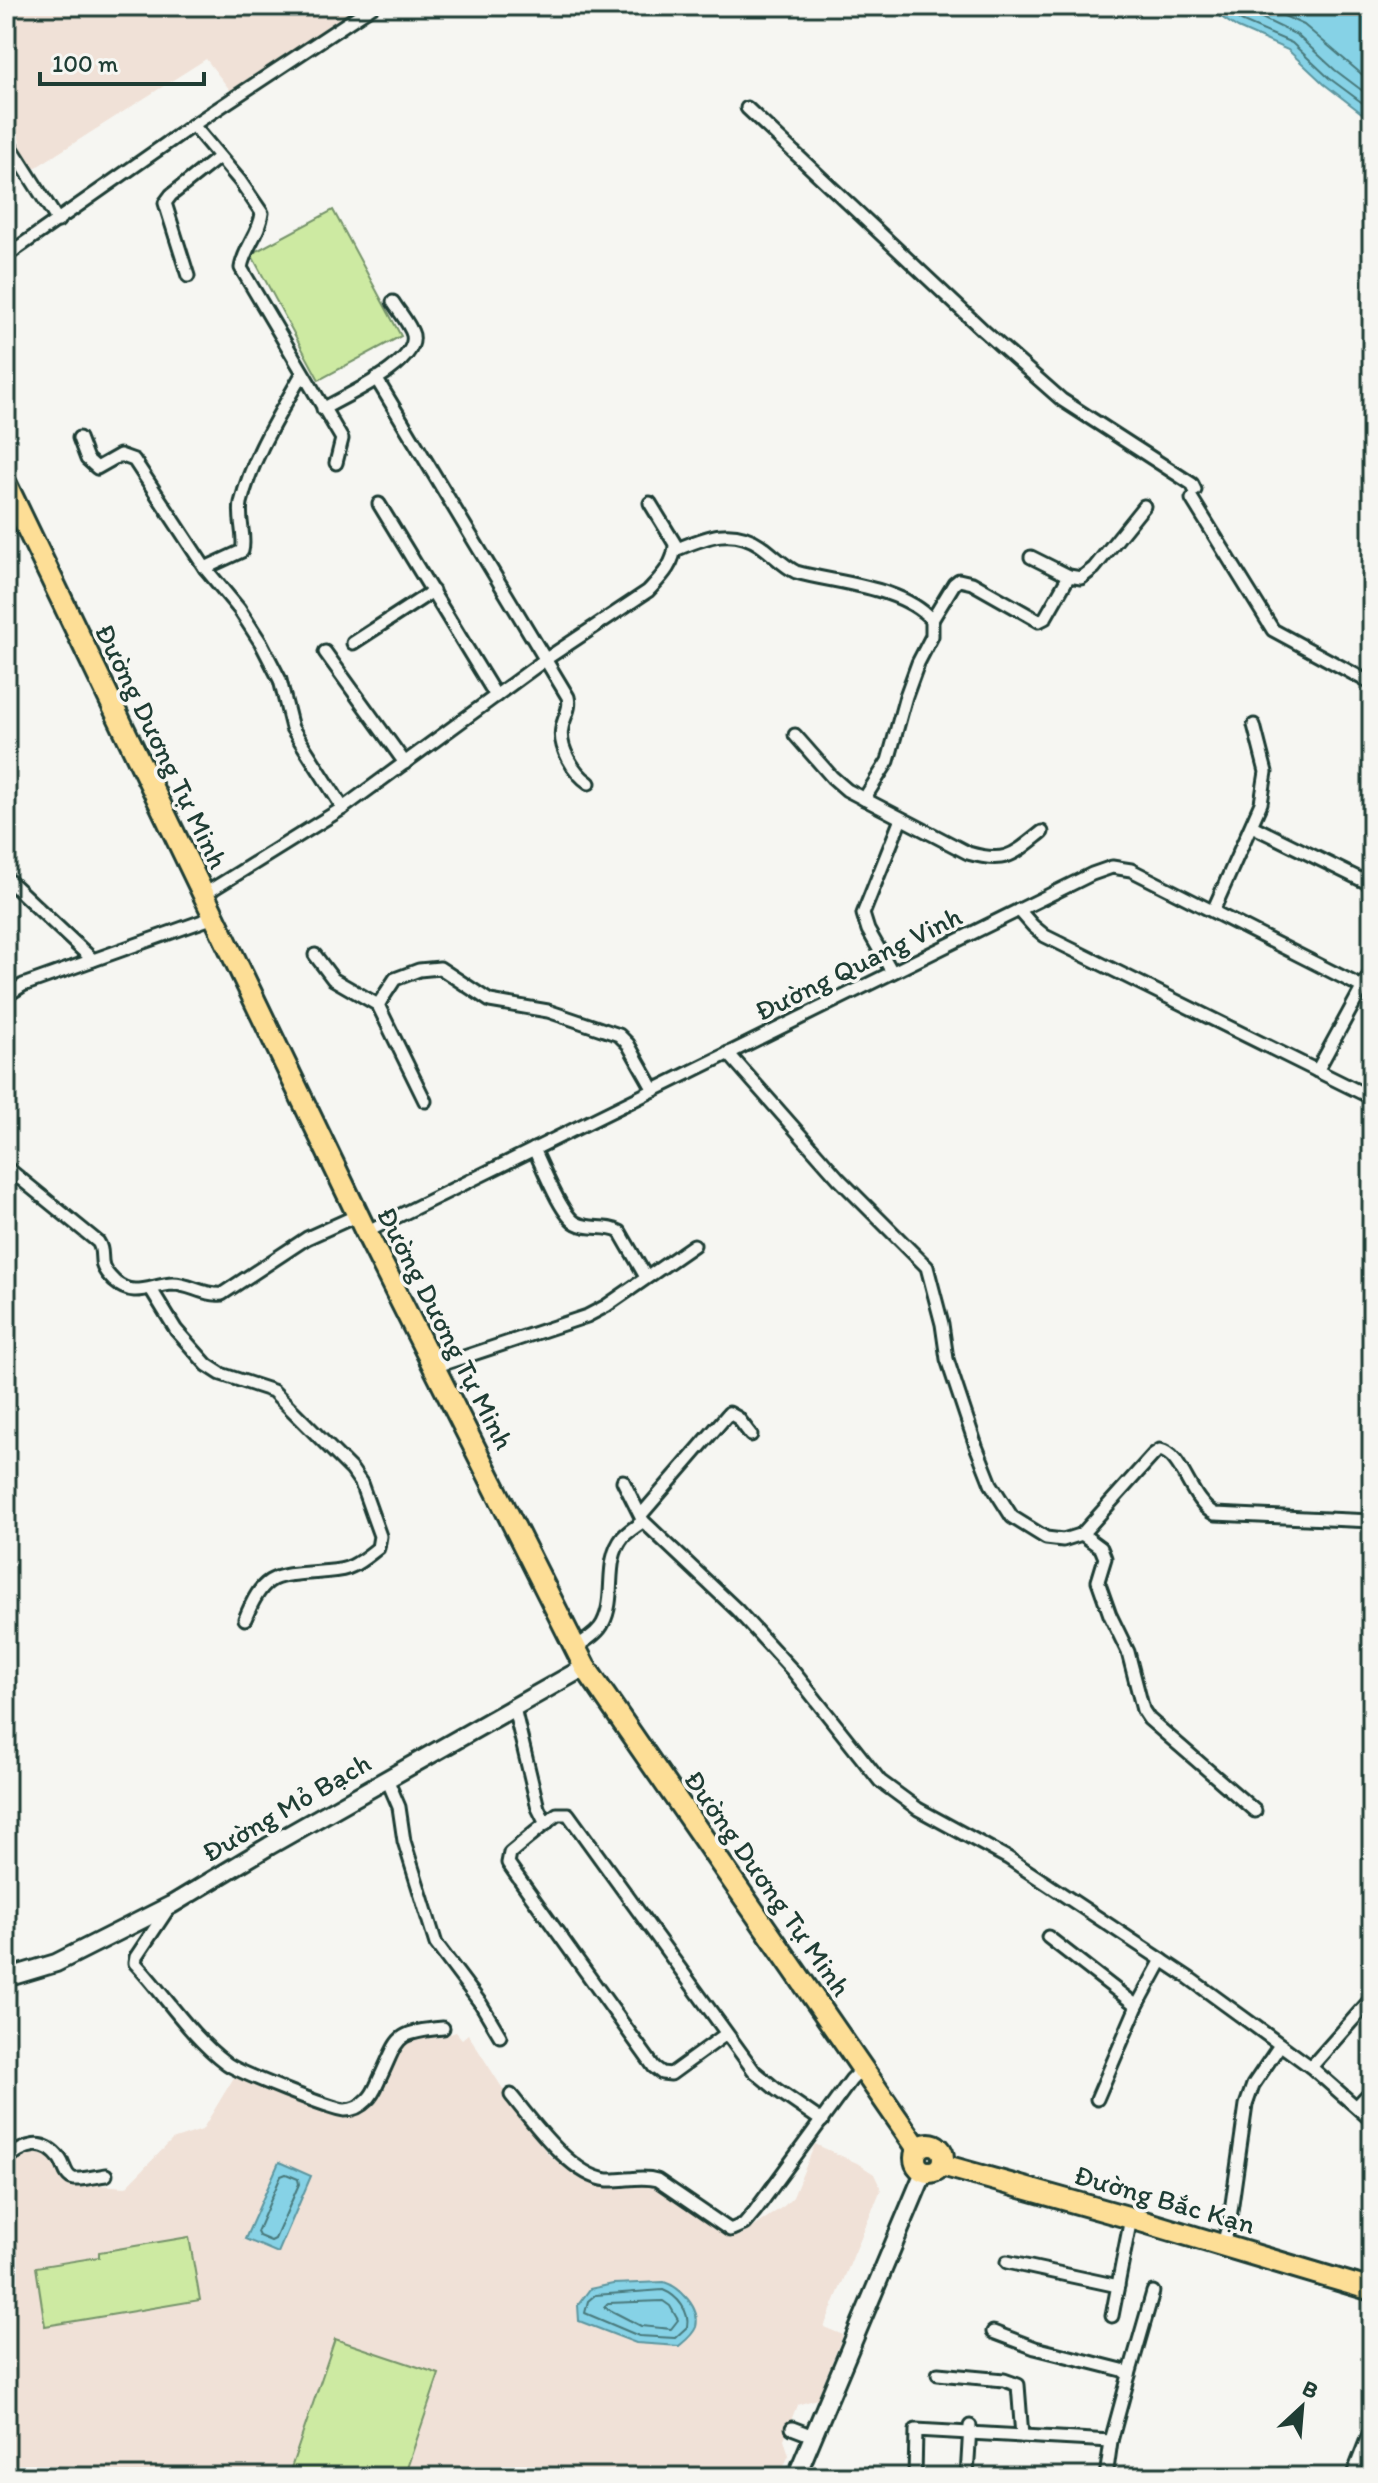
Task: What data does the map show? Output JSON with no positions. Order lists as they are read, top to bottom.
{
  "streets": {
    "highway": ["Đường Dương Tự Minh", "Đường Bắc Kạn"],
    "street": ["Đường Quang Vinh", "Đường Mỏ Bạch"]
  },
  "crossings": [
    ["Đường Dương Tự Minh", "Đường Quang Vinh"],
    ["Đường Dương Tự Minh", "Đường Mỏ Bạch"],
    ["Đường Dương Tự Minh", "Đường Bắc Kạn"]
  ],
  "scale_bar": "100 m",
  "north": "top right"
}
